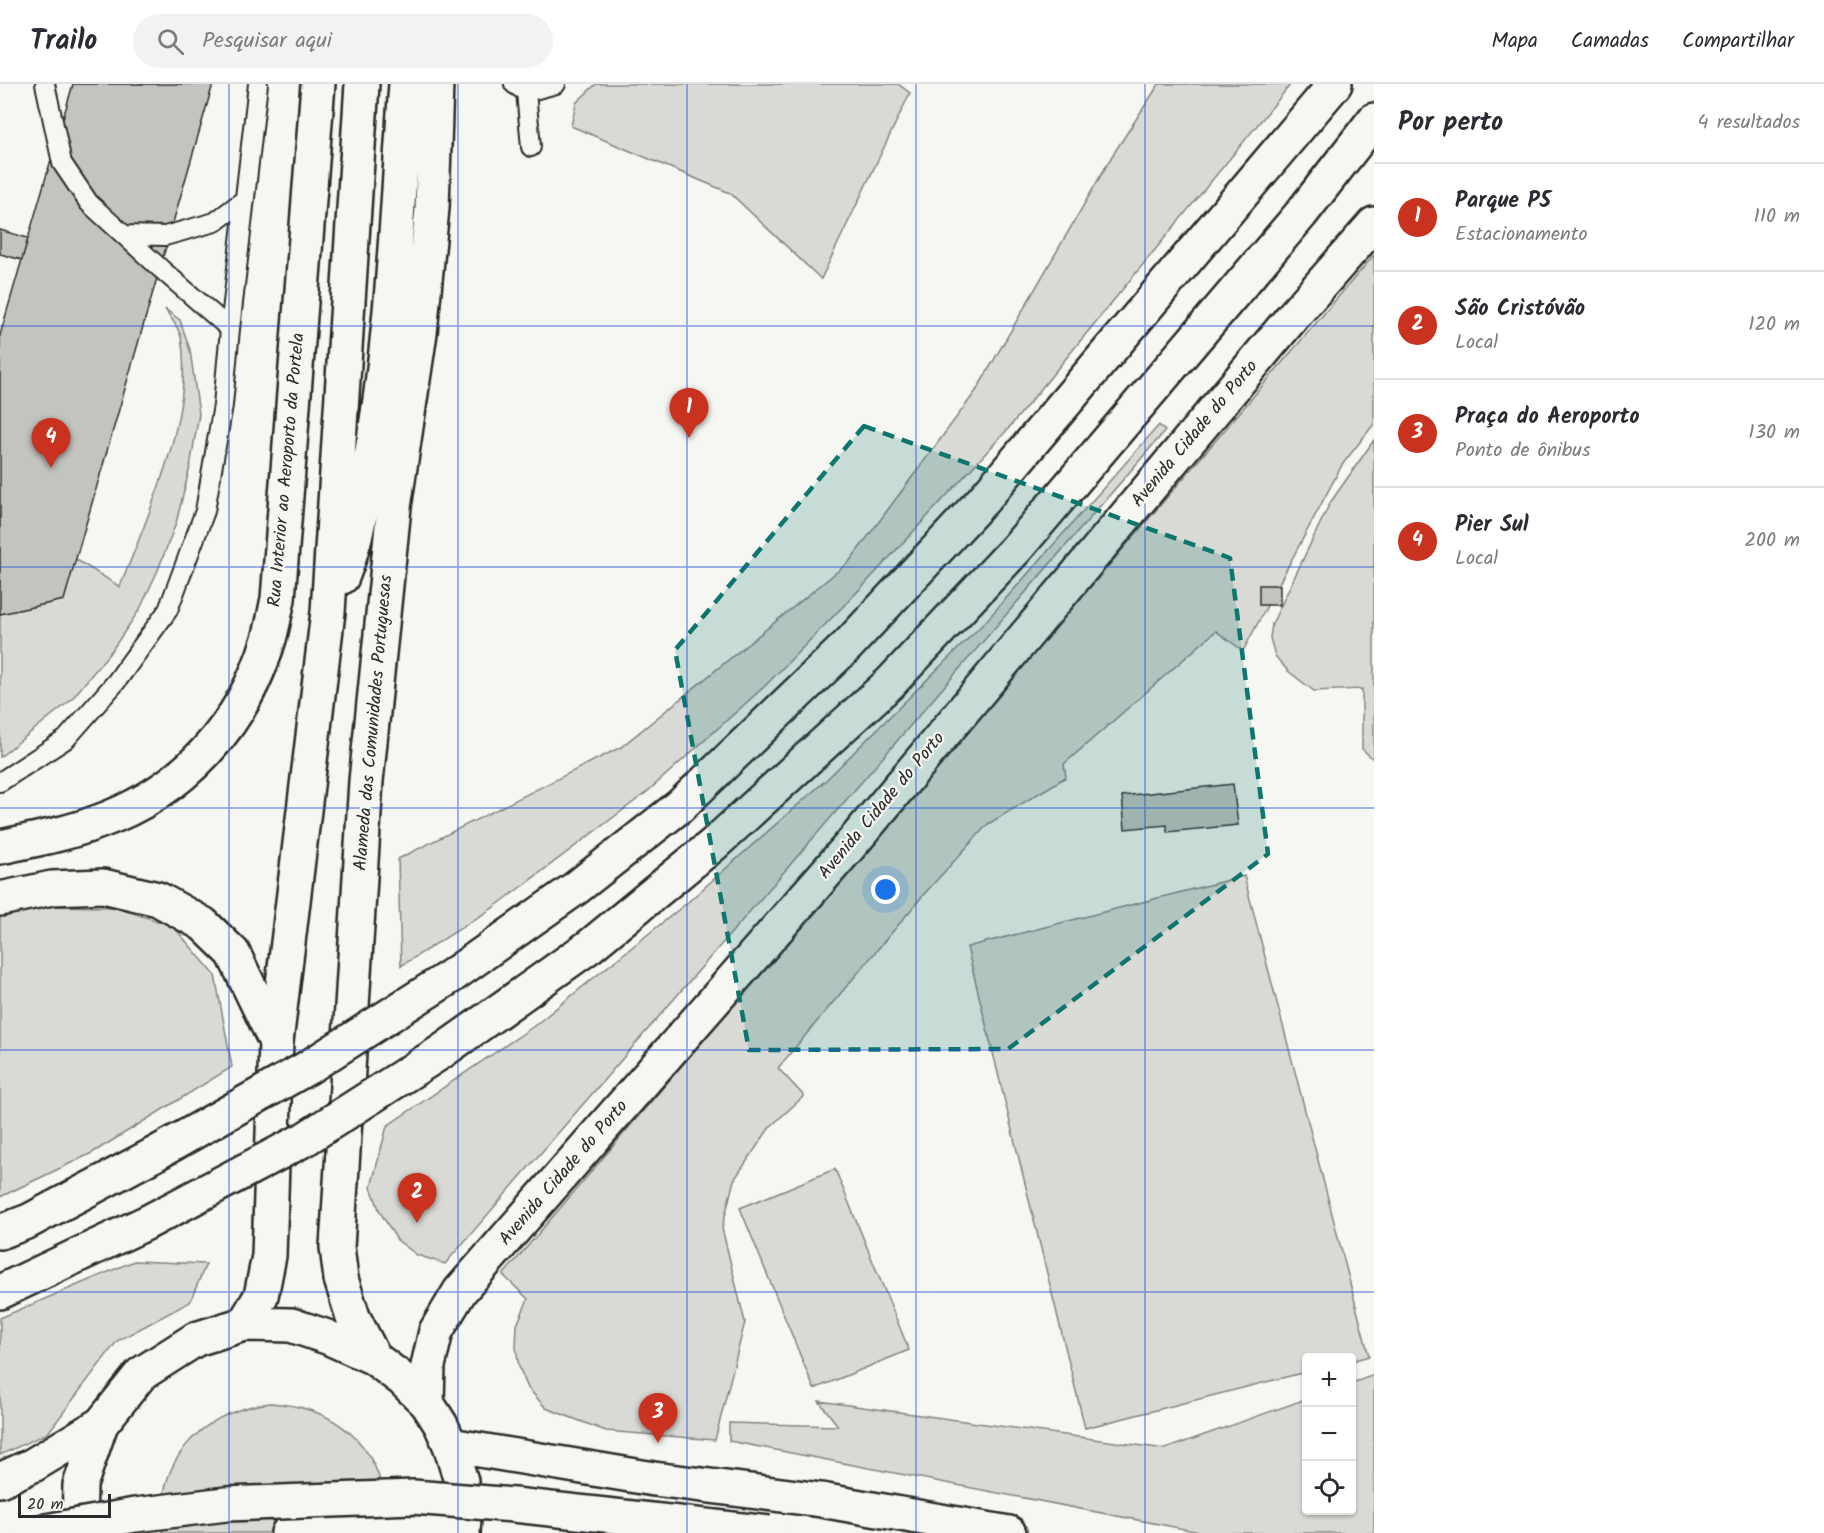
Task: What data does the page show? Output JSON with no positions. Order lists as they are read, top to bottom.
{
  "streets": {
    "main road": ["Avenida Cidade do Porto", "Rua Interior ao Aeroporto da Portela", "Alameda das Comunidades Portuguesas"]
  },
  "scale_bar": "20 m",
  "page": {
    "header": "Trailo",
    "search": "Pesquisar aqui",
    "nav": ["Mapa", "Camadas", "Compartilhar"],
    "heading": ["Por perto", "4 resultados"],
    "list": [
      {
        "mark": "1",
        "name": "Parque P5",
        "note": "Estacionamento",
        "value": "110 m"
      },
      {
        "mark": "2",
        "name": "São Cristóvão",
        "note": "Local",
        "value": "120 m"
      },
      {
        "mark": "3",
        "name": "Praça do Aeroporto",
        "note": "Ponto de ônibus",
        "value": "130 m"
      },
      {
        "mark": "4",
        "name": "Pier Sul",
        "note": "Local",
        "value": "200 m"
      }
    ],
    "pins": [
      "1",
      "4",
      "2",
      "3"
    ],
    "map_buttons": ["+", "−"],
    "scale": "20 m"
  }
}
